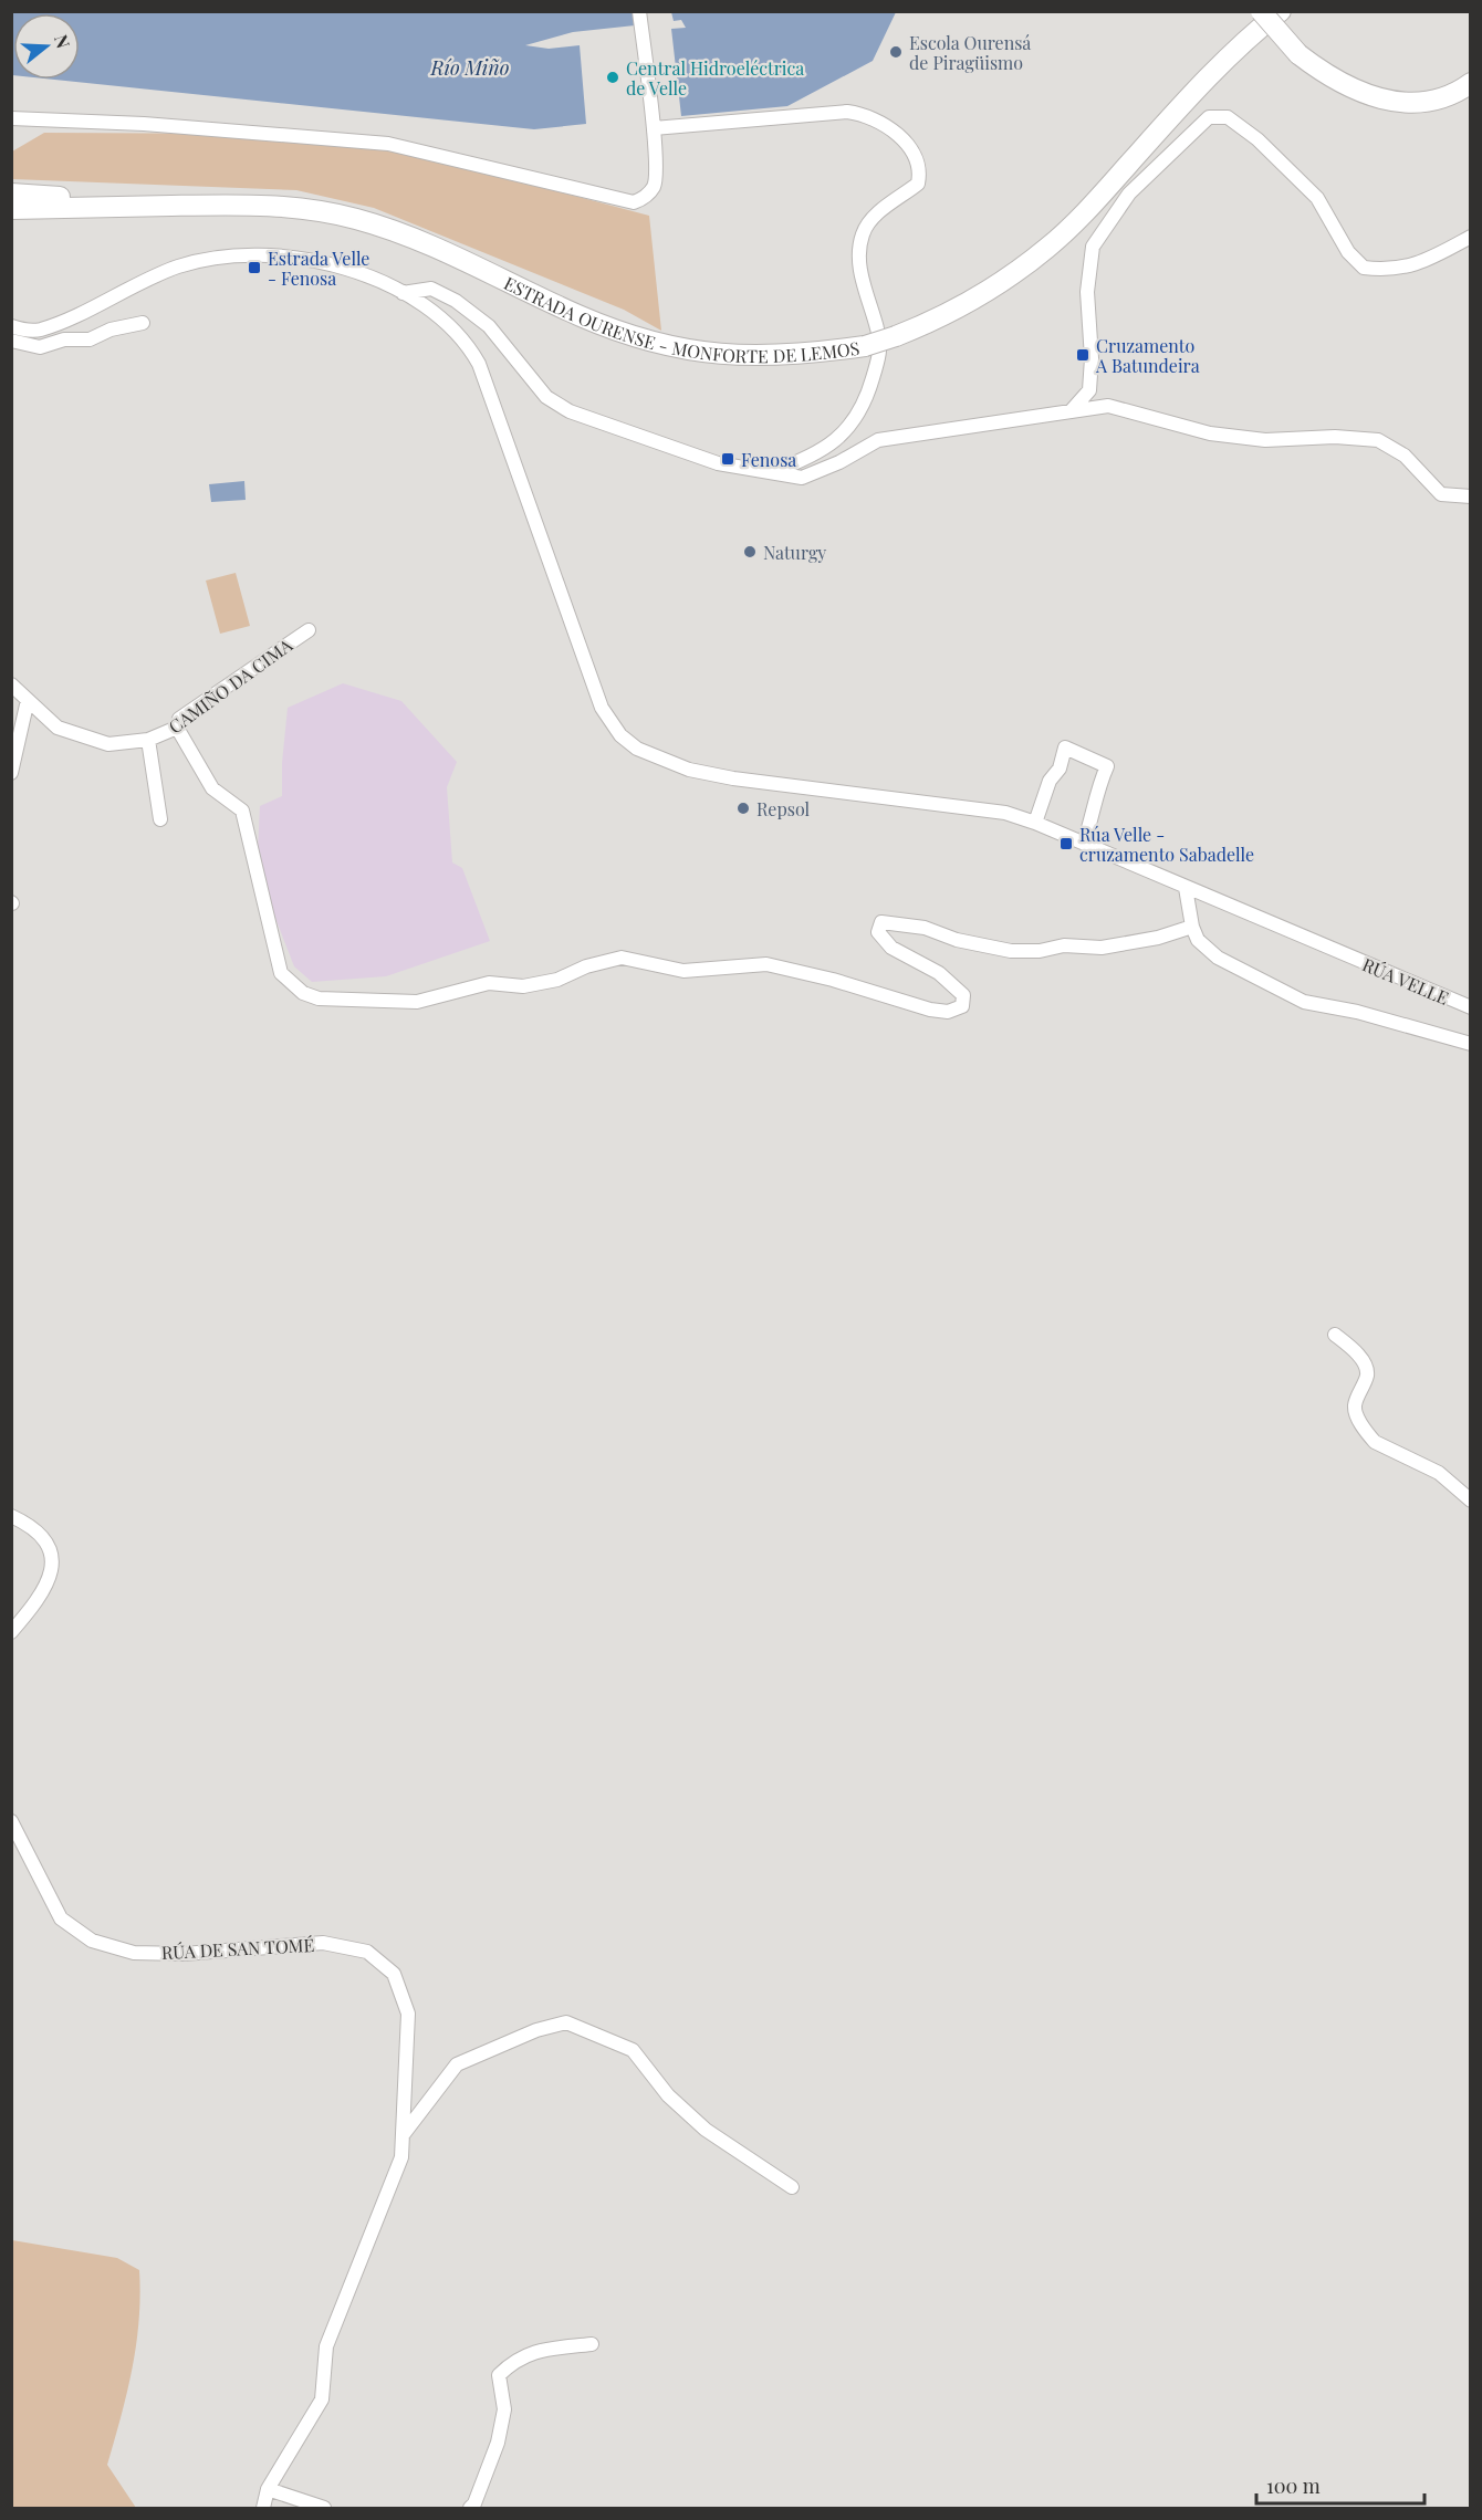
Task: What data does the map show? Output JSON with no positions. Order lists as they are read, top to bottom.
{
  "streets": {
    "highway": ["ESTRADA OURENSE - MONFORTE DE LEMOS"],
    "street": ["CAMIÑO DA CIMA", "RÚA VELLE", "RÚA DE SAN TOMÉ"]
  },
  "water": ["Río Miño"],
  "places": {
    "other": [
      "Escola Ourensá de Piragüismo",
      "Central Hidroeléctrica de Velle",
      "Naturgy",
      "Repsol"
    ],
    "transit": [
      "Estrada Velle - Fenosa",
      "Cruzamento A Batundeira",
      "Fenosa",
      "Rúa Velle - cruzamento Sabadelle"
    ]
  },
  "scale_bar": "100 m",
  "north": "right"
}
